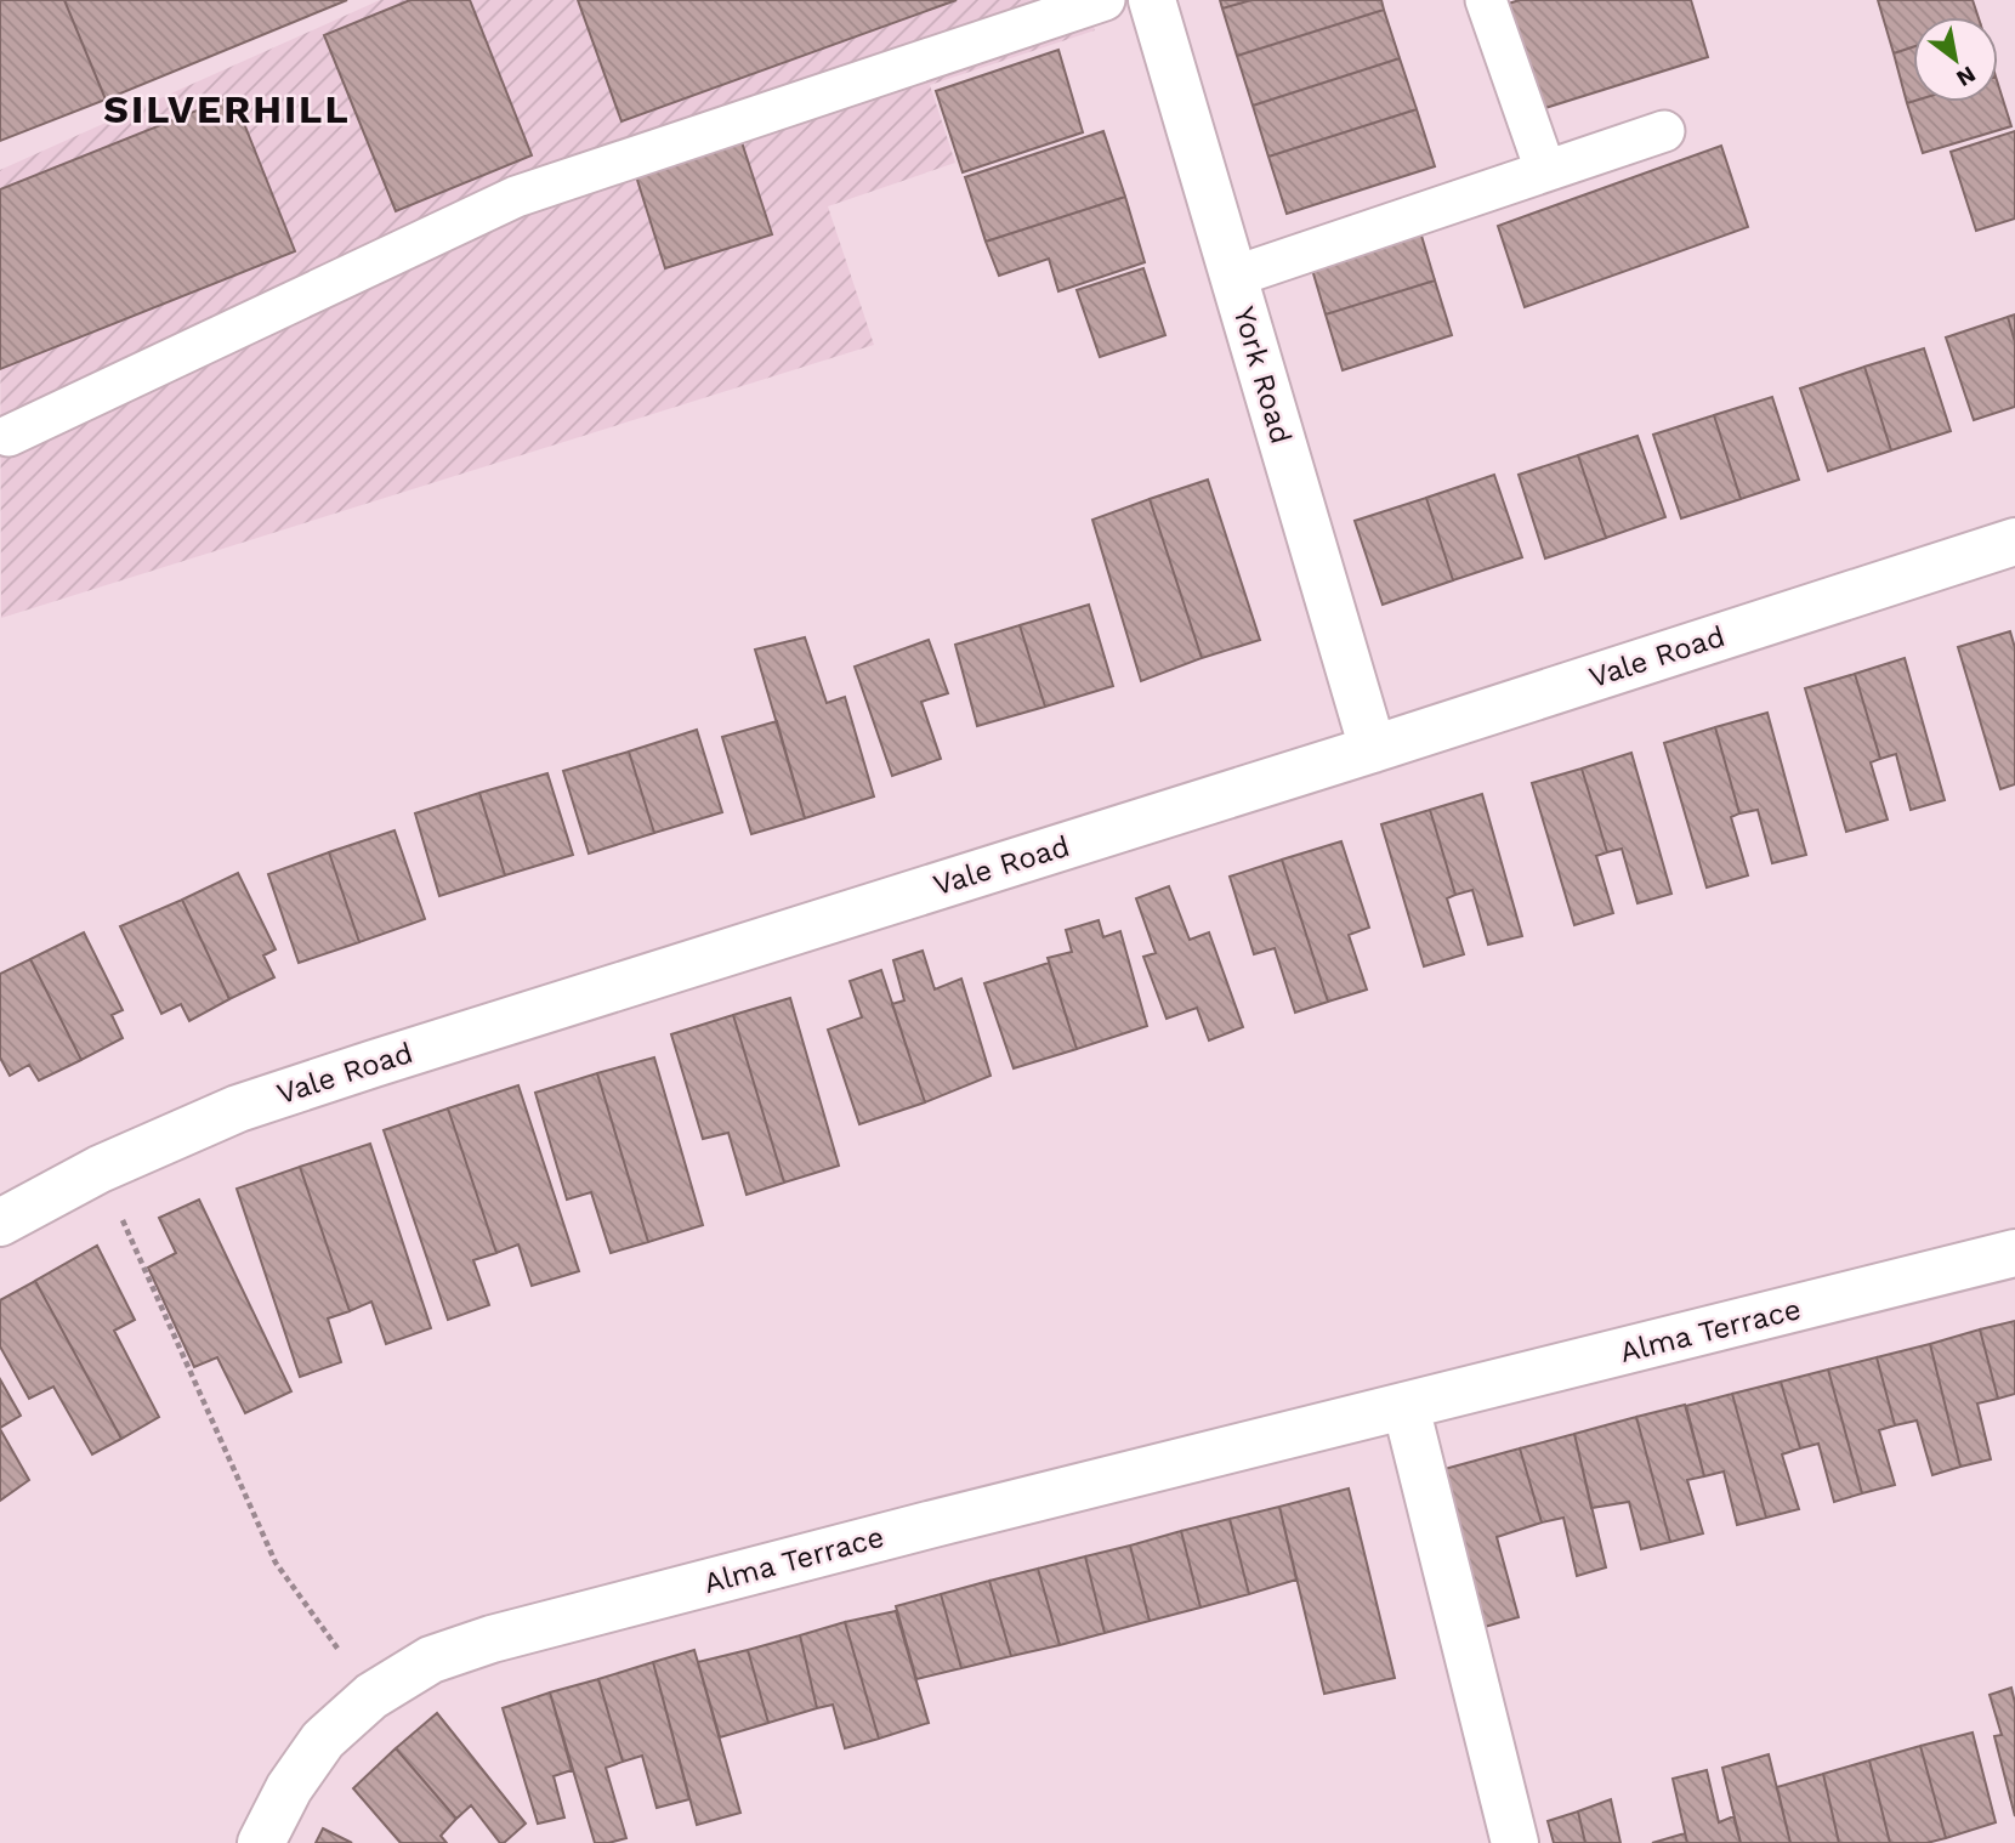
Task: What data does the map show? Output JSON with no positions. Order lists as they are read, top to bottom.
{
  "streets": {
    "street": ["York Road", "Vale Road", "Alma Terrace"]
  },
  "crossings": [
    ["York Road", "Vale Road"]
  ],
  "districts": ["SILVERHILL"],
  "north": "bottom right"
}
